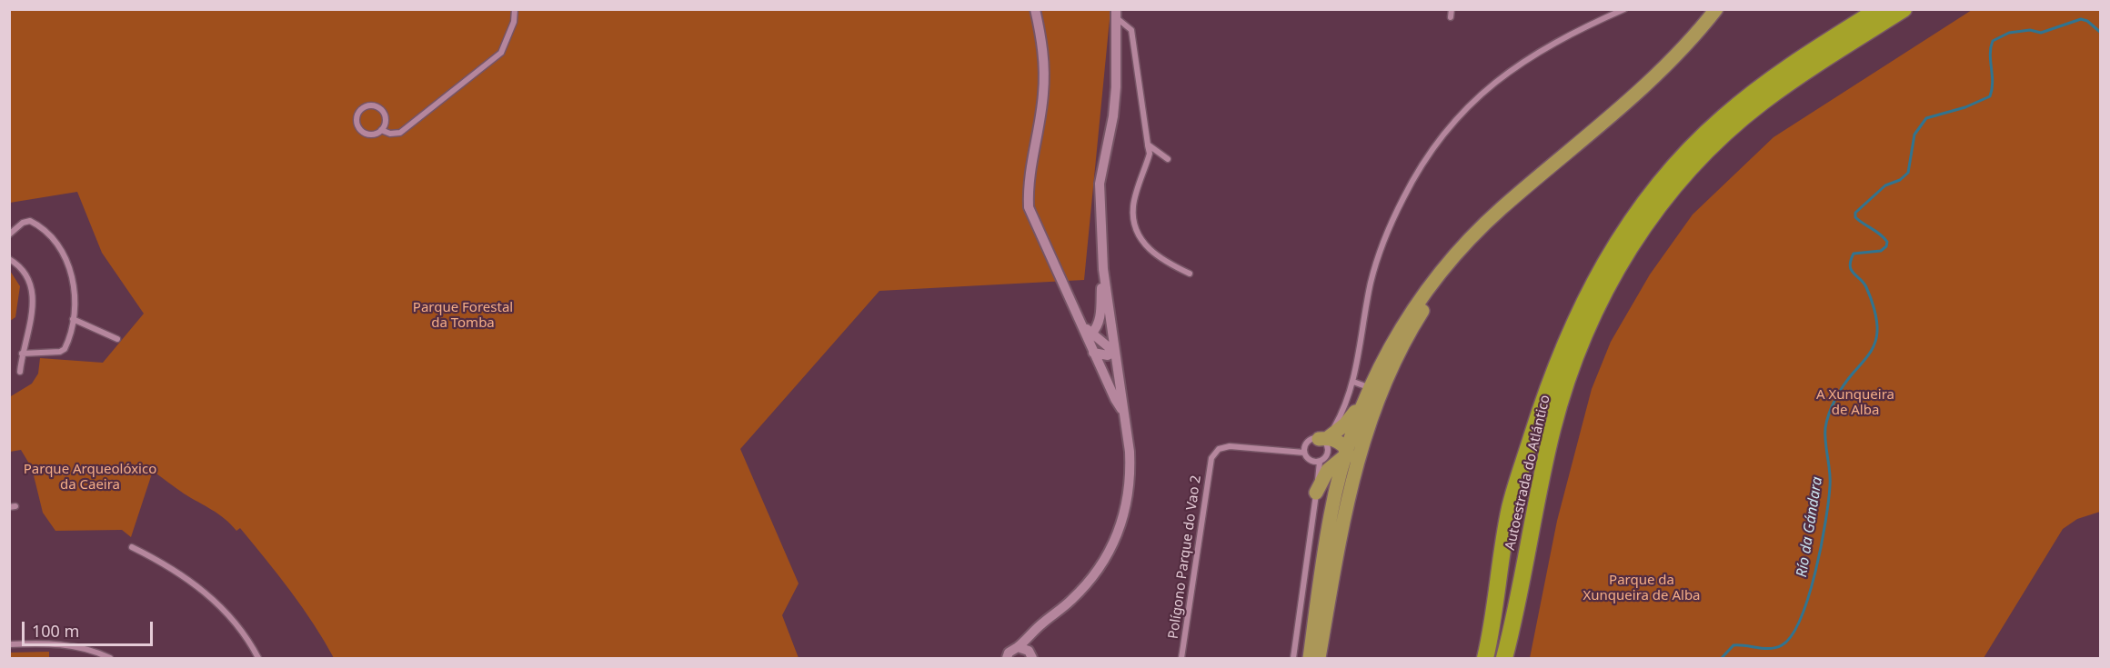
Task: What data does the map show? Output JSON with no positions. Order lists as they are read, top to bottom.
{
  "streets": {
    "highway": ["Autoestrada do Atlántico"],
    "street": ["Polígono Parque do Vao 2"]
  },
  "water": ["Río da Gándara"],
  "parks": [
    "Parque Forestal da Tomba",
    "A Xunqueira de Alba",
    "Parque Arqueolóxico da Caeira",
    "Parque da Xunqueira de Alba"
  ],
  "scale_bar": "100 m"
}
